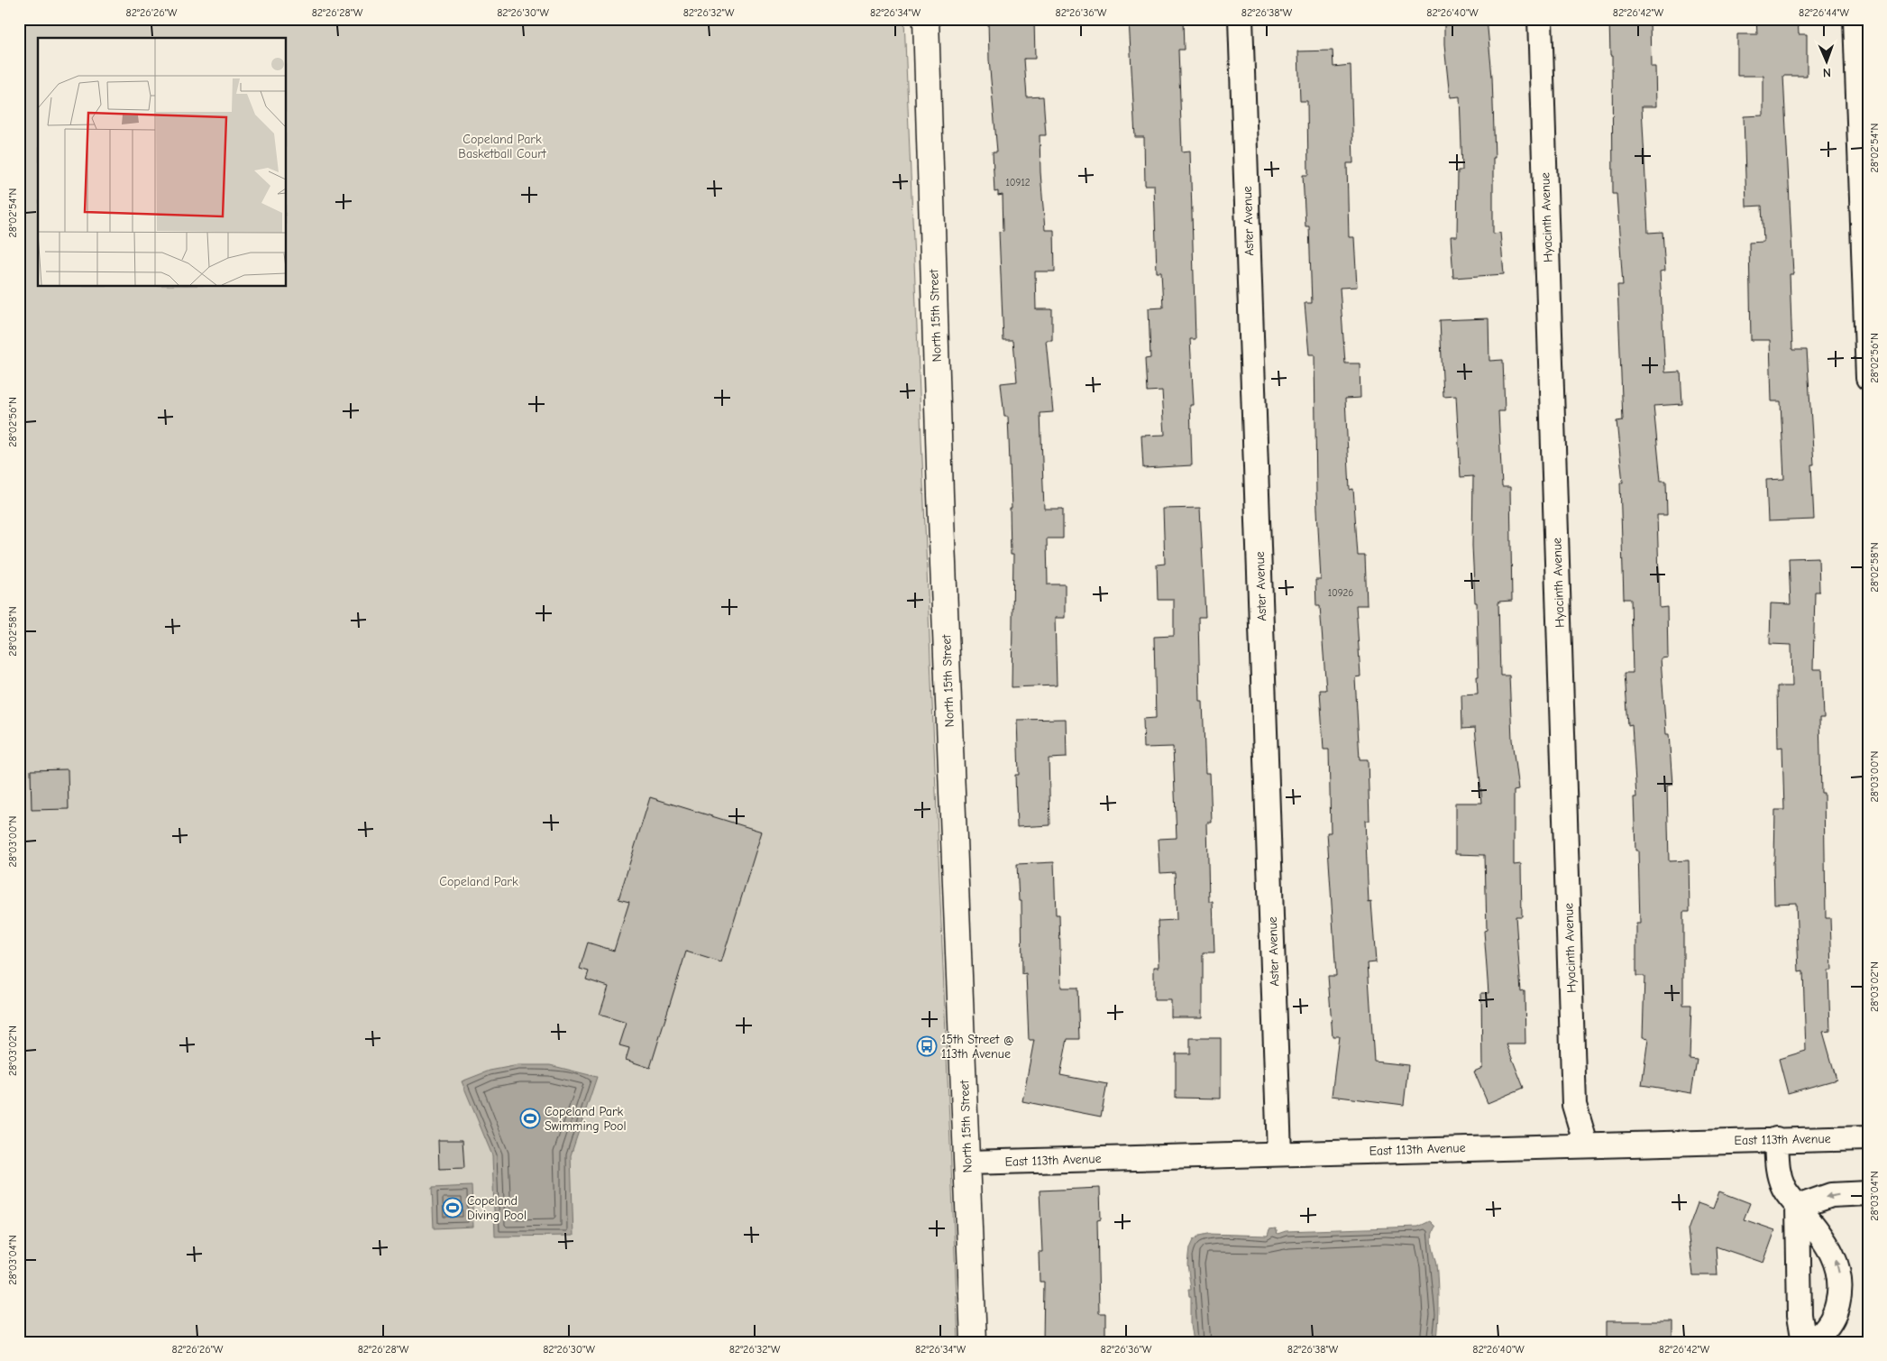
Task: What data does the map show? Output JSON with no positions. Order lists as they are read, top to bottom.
{
  "streets": {
    "street": [
      "Hyacinth Avenue",
      "Aster Avenue",
      "North 15th Street",
      "East 113th Avenue"
    ]
  },
  "crossings": [
    ["Hyacinth Avenue", "East 113th Avenue"],
    ["Aster Avenue", "East 113th Avenue"],
    ["North 15th Street", "East 113th Avenue"]
  ],
  "parks": ["Copeland Park Basketball Court", "Copeland Park"],
  "places": {
    "bus stop": ["15th Street @ 113th Avenue"],
    "sports": ["Copeland Park Swimming Pool", "Copeland Diving Pool"]
  },
  "house_numbers": ["10912", "10926"],
  "north": "bottom",
  "coordinates": [
    "82°26'26\"W",
    "82°26'28\"W",
    "82°26'30\"W",
    "82°26'32\"W",
    "82°26'34\"W",
    "82°26'36\"W",
    "82°26'38\"W",
    "82°26'40\"W",
    "82°26'42\"W",
    "82°26'44\"W",
    "28°02'54\"N",
    "28°02'56\"N",
    "28°02'58\"N",
    "28°03'00\"N",
    "28°03'02\"N",
    "28°03'04\"N"
  ]
}
